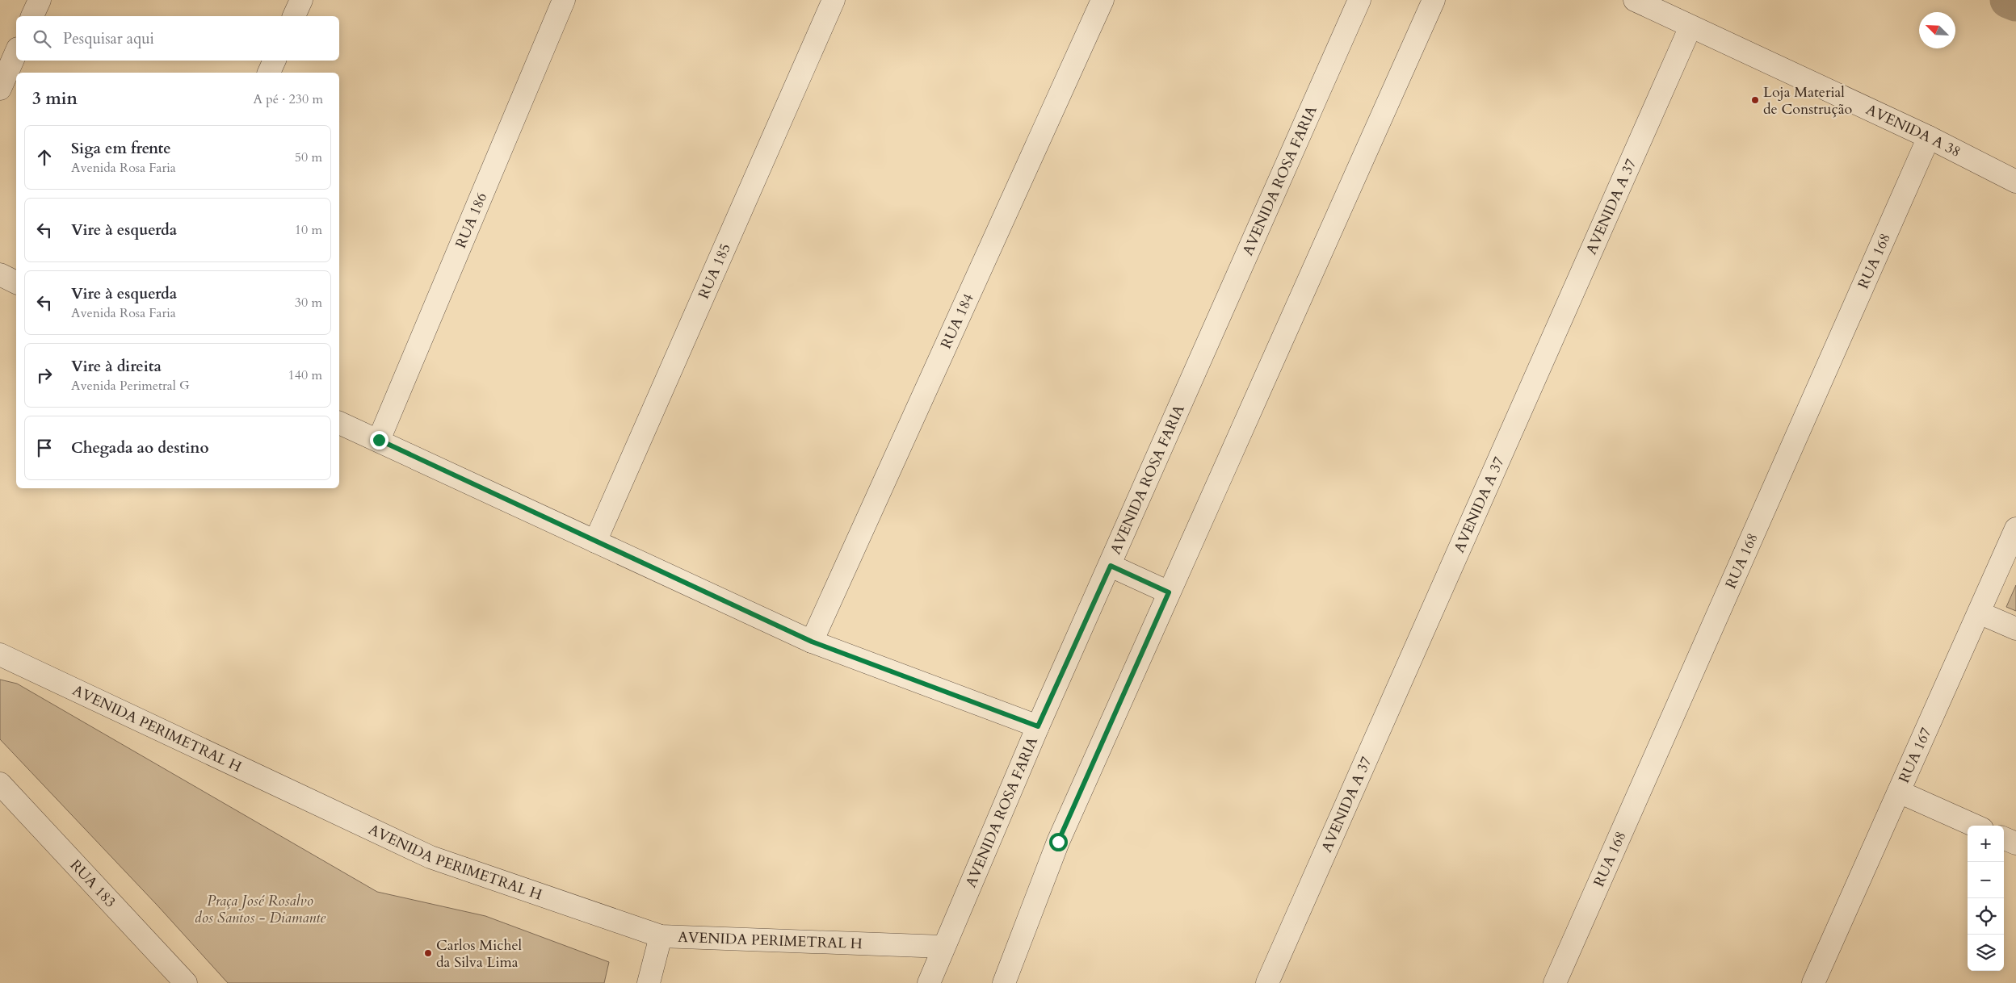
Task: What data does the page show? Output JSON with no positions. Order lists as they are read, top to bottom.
{
  "streets": {
    "street": [
      "AVENIDA A 38",
      "AVENIDA ROSA FARIA",
      "AVENIDA A 37",
      "RUA 186",
      "RUA 168",
      "RUA 185",
      "RUA 184",
      "AVENIDA PERIMETRAL H",
      "RUA 167",
      "RUA 183"
    ]
  },
  "crossings": [
    ["AVENIDA A 38", "AVENIDA A 37"],
    ["AVENIDA A 38", "RUA 168"],
    ["AVENIDA ROSA FARIA", "AVENIDA PERIMETRAL H"]
  ],
  "parks": ["Praça José Rosalvo dos Santos - Diamante"],
  "places": ["Loja Material de Construção", "Carlos Michel da Silva Lima"],
  "north": "top left",
  "page": {
    "search": "Pesquisar aqui",
    "heading": ["3 min", "A pé · 230 m"],
    "list": [
      ["Siga em frente", "Avenida Rosa Faria", "50 m"],
      ["Vire à esquerda", "10 m"],
      ["Vire à esquerda", "Avenida Rosa Faria", "30 m"],
      ["Vire à direita", "Avenida Perimetral G", "140 m"],
      "Chegada ao destino"
    ],
    "map_buttons": ["+", "−"]
  }
}
